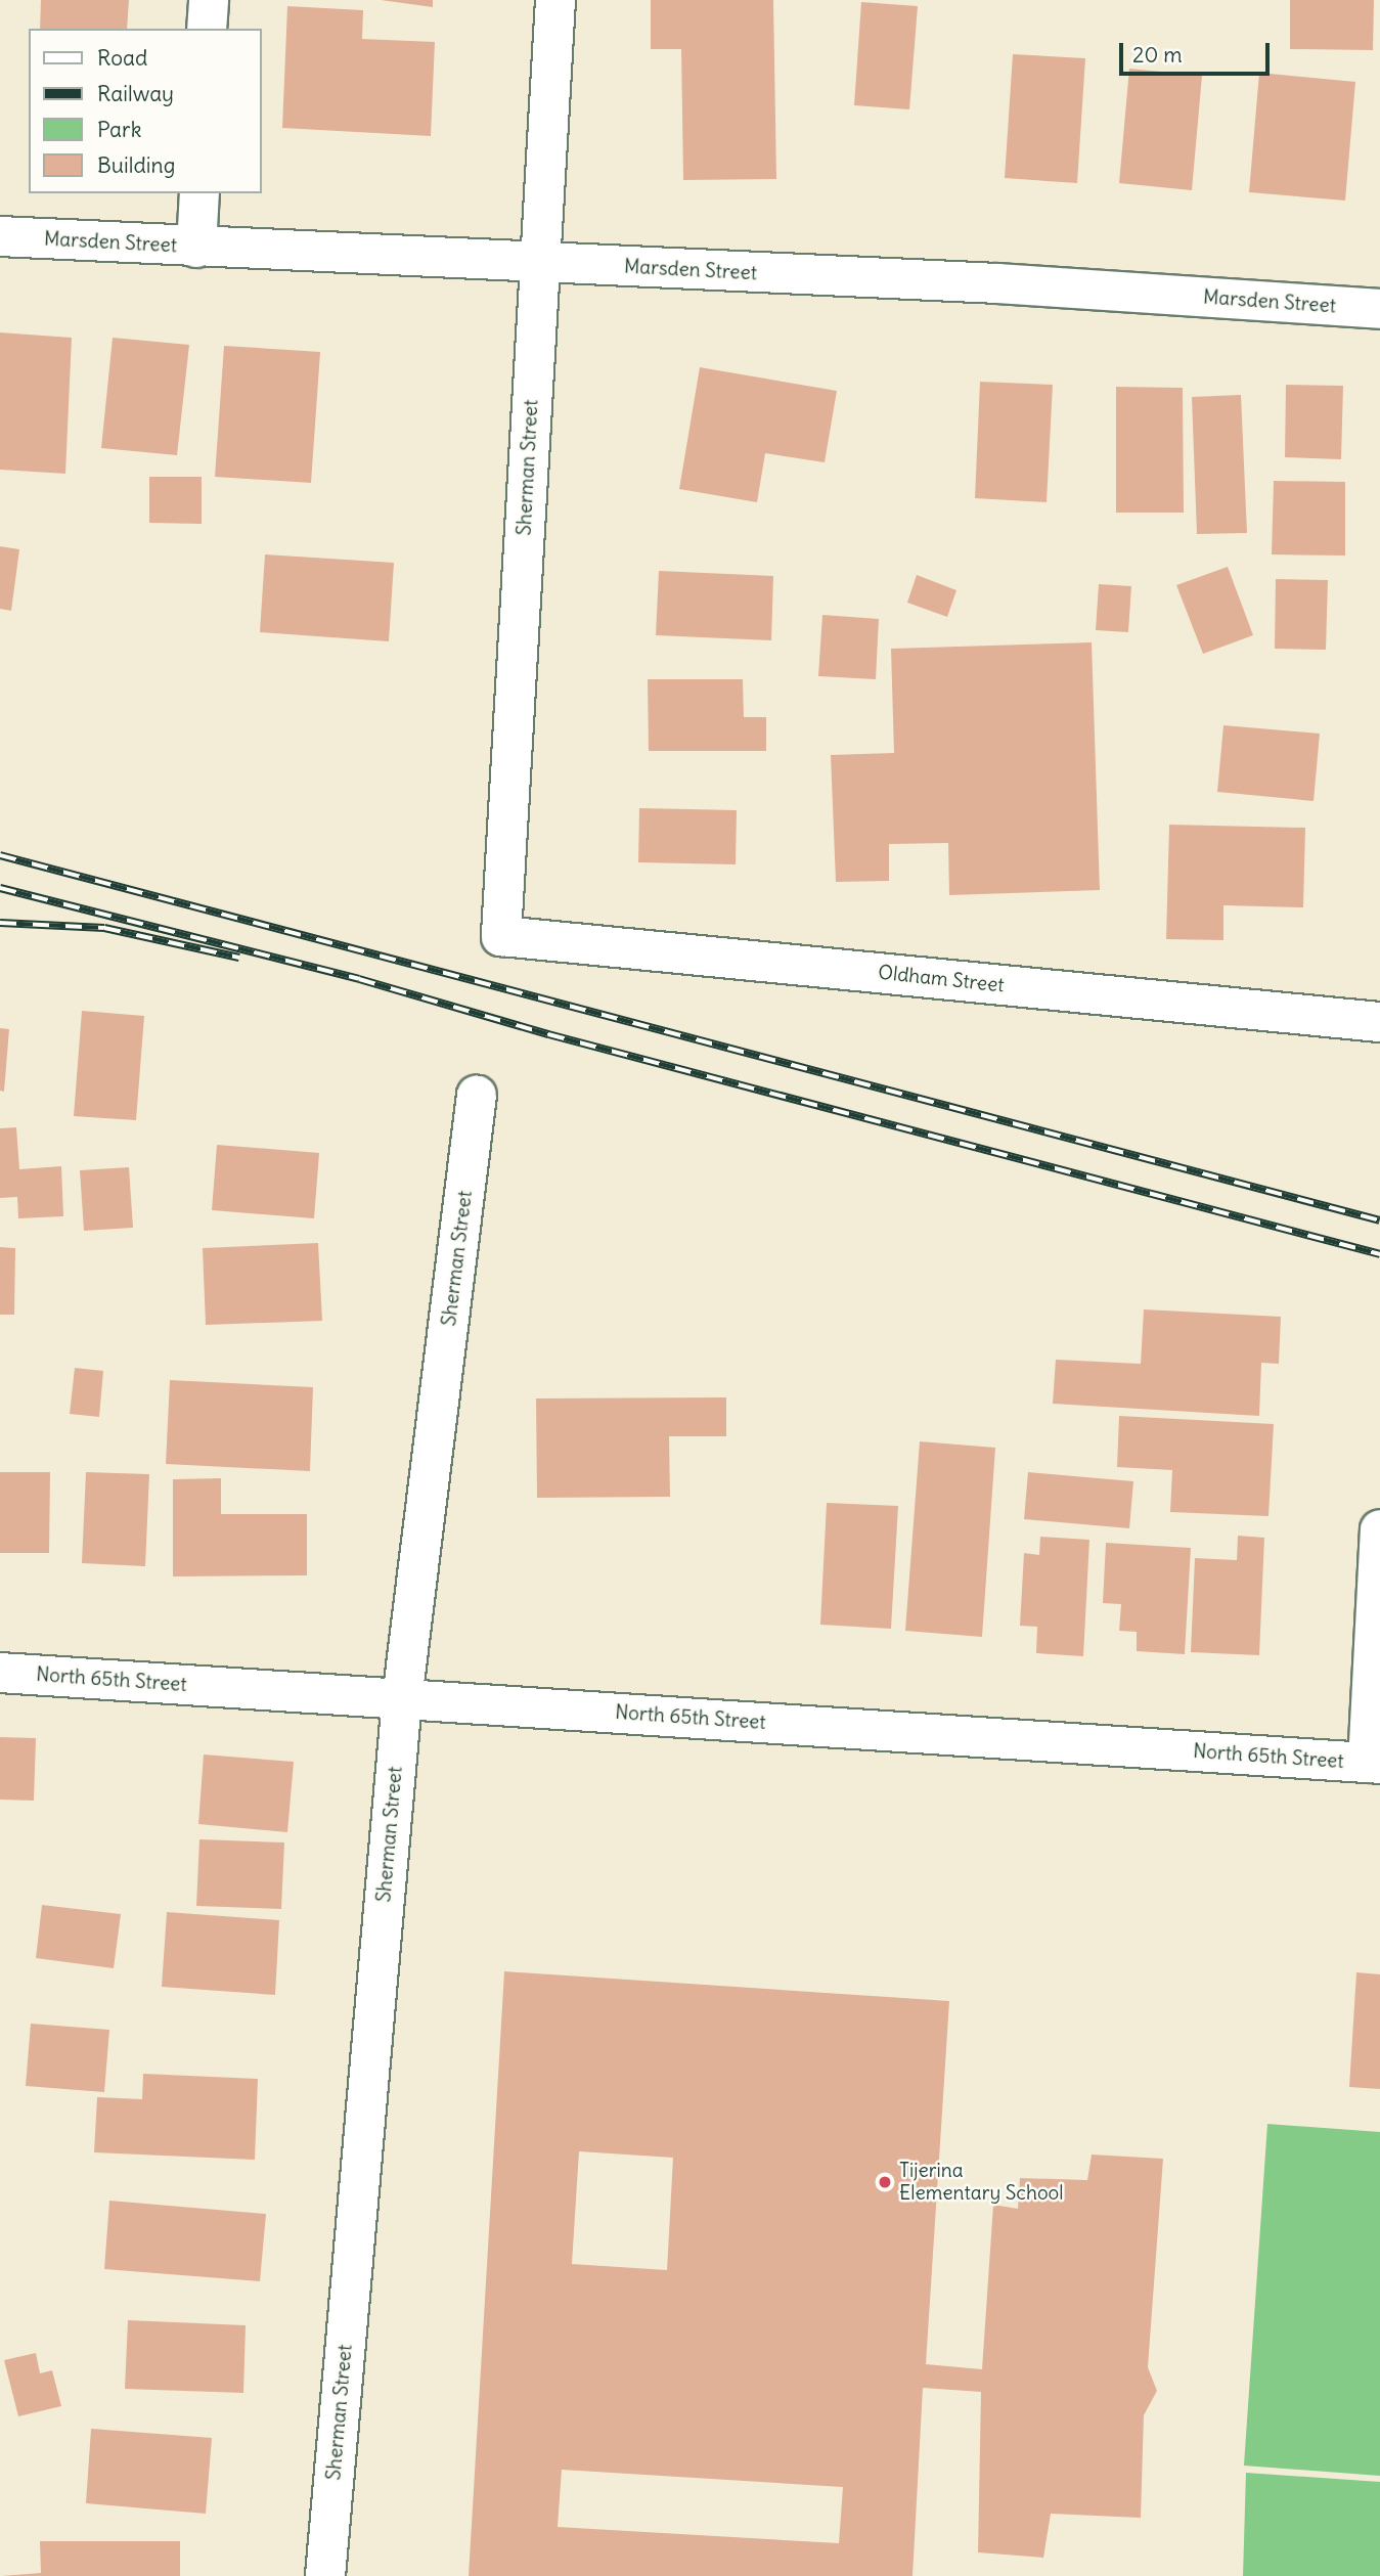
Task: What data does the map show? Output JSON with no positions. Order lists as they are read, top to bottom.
{
  "streets": {
    "street": [
      "Marsden Street",
      "Sherman Street",
      "Oldham Street",
      "North 65th Street"
    ]
  },
  "crossings": [
    ["Marsden Street", "Sherman Street"],
    ["Sherman Street", "Oldham Street"],
    ["Sherman Street", "North 65th Street"]
  ],
  "places": ["Tijerina Elementary School"],
  "legend": [
    "Road",
    "Railway",
    "Park",
    "Building"
  ],
  "scale_bar": "20 m"
}
